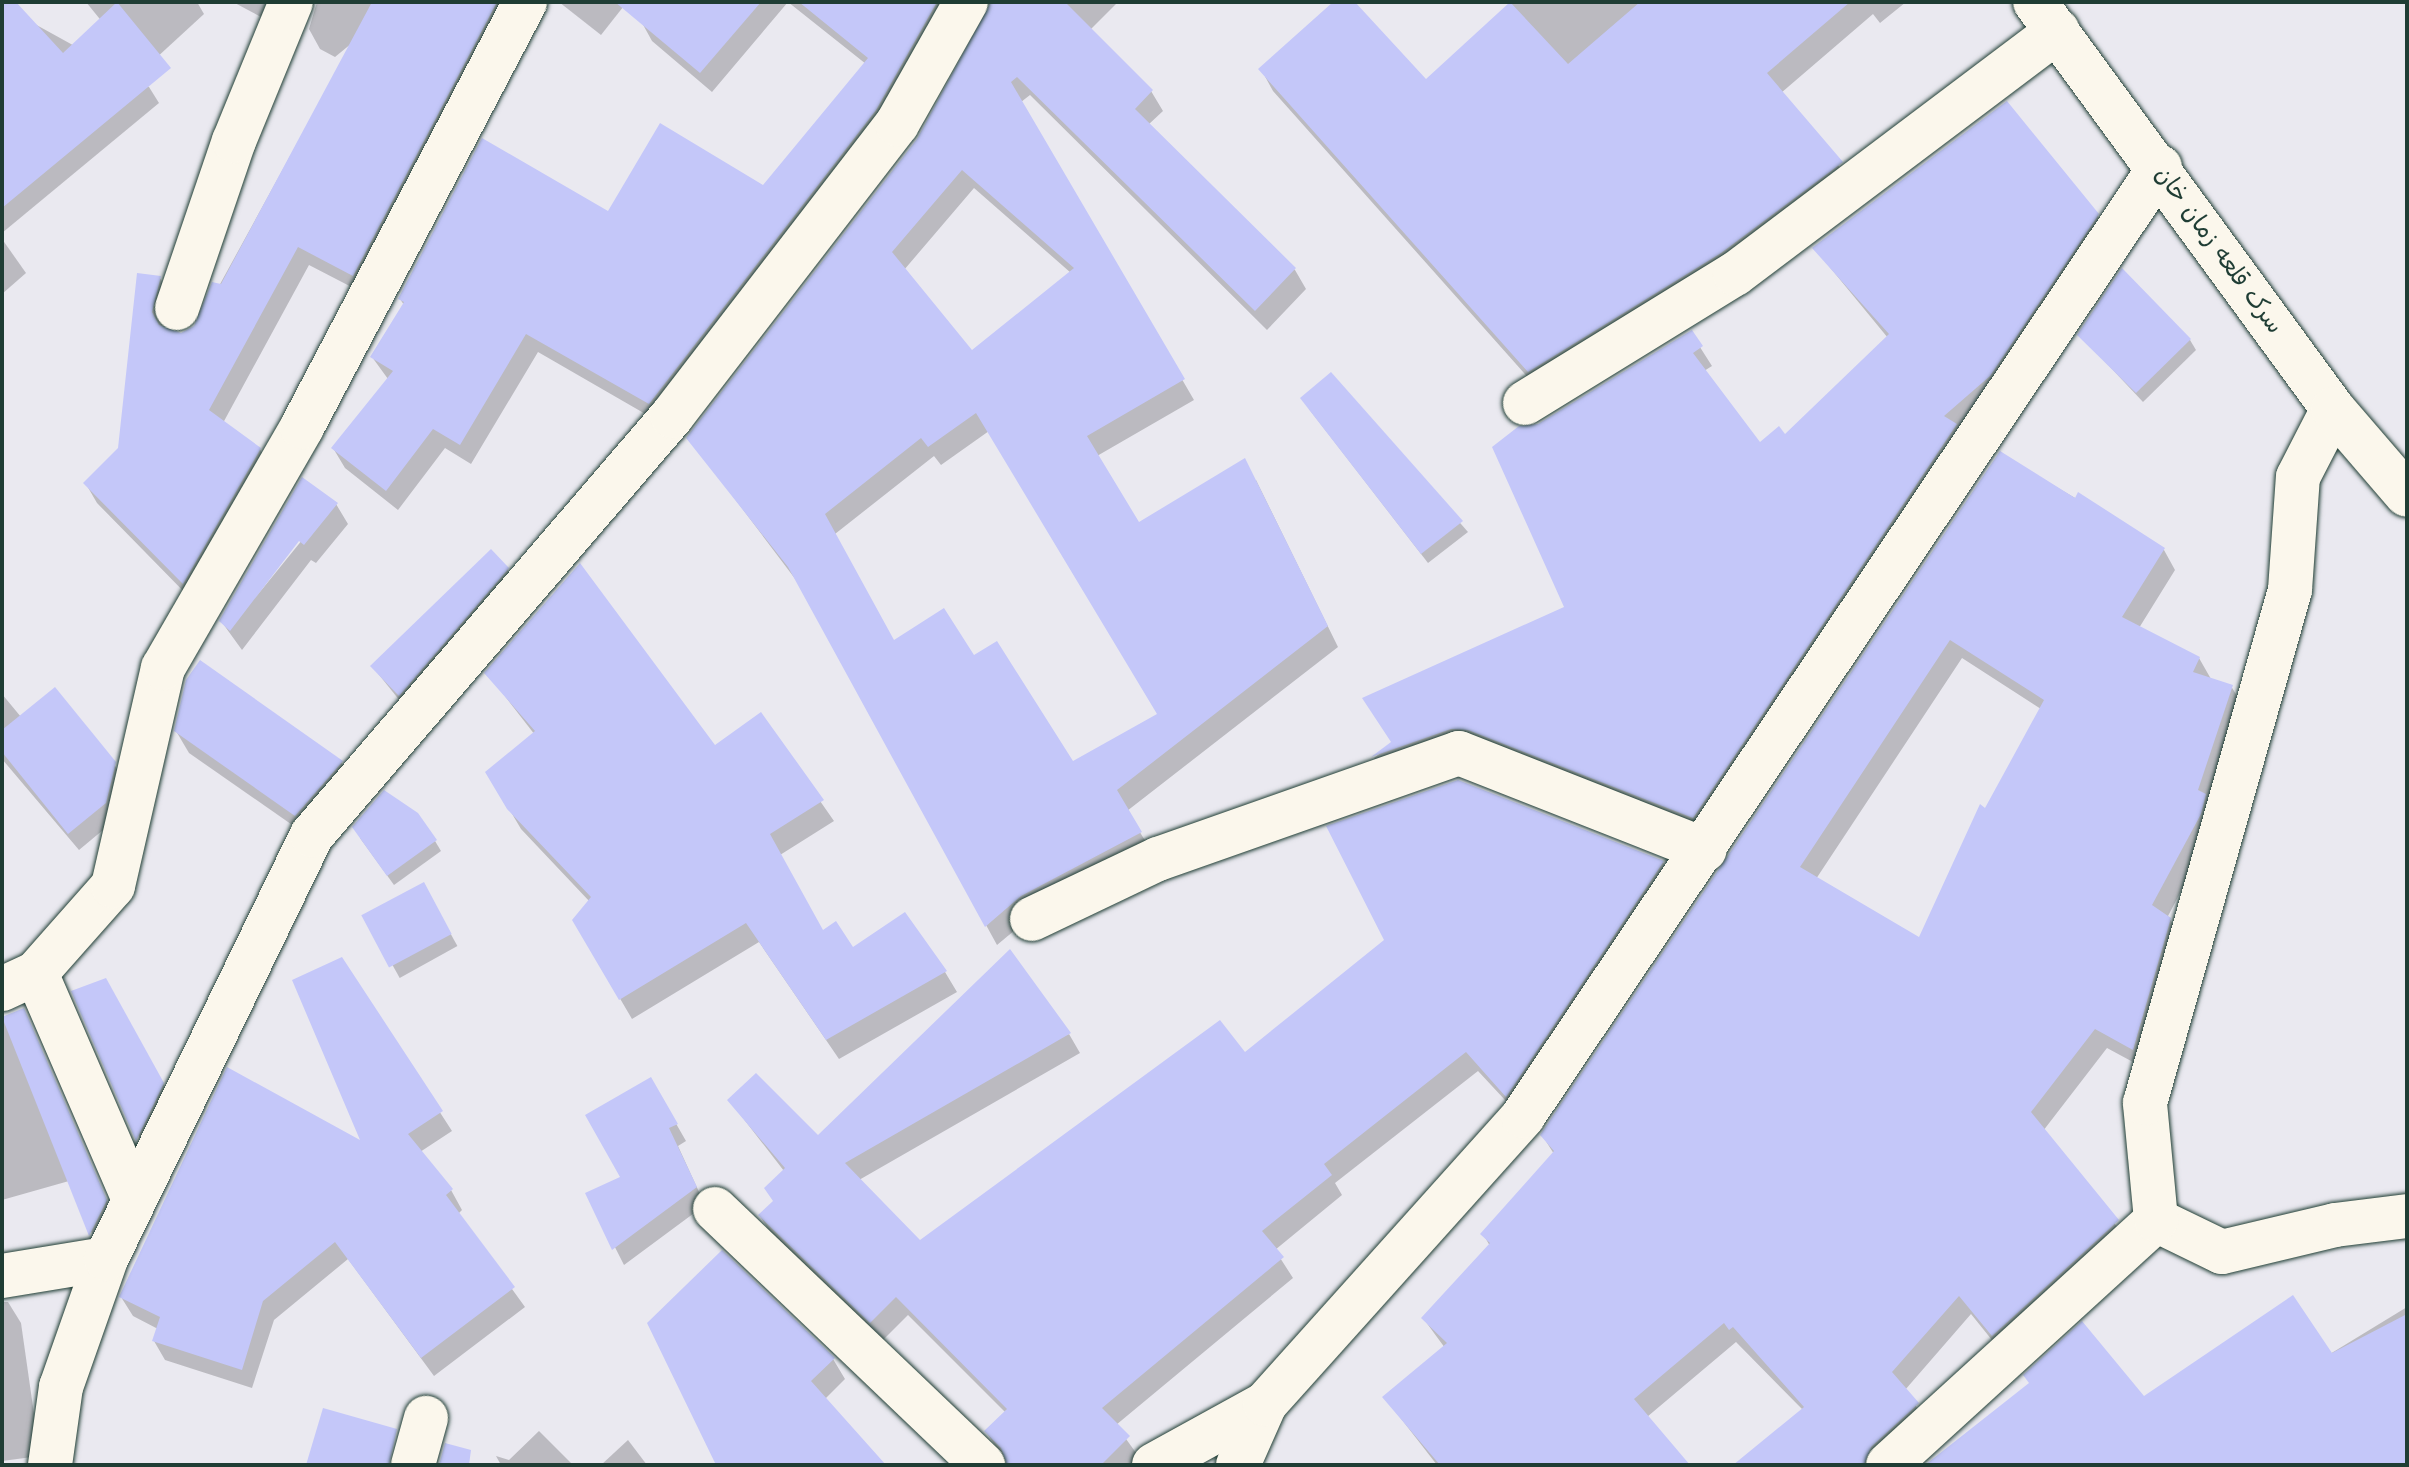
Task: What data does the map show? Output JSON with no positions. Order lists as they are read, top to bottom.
{
  "streets": {
    "street": ["سرک قلعه زمان خان"]
  }
}
